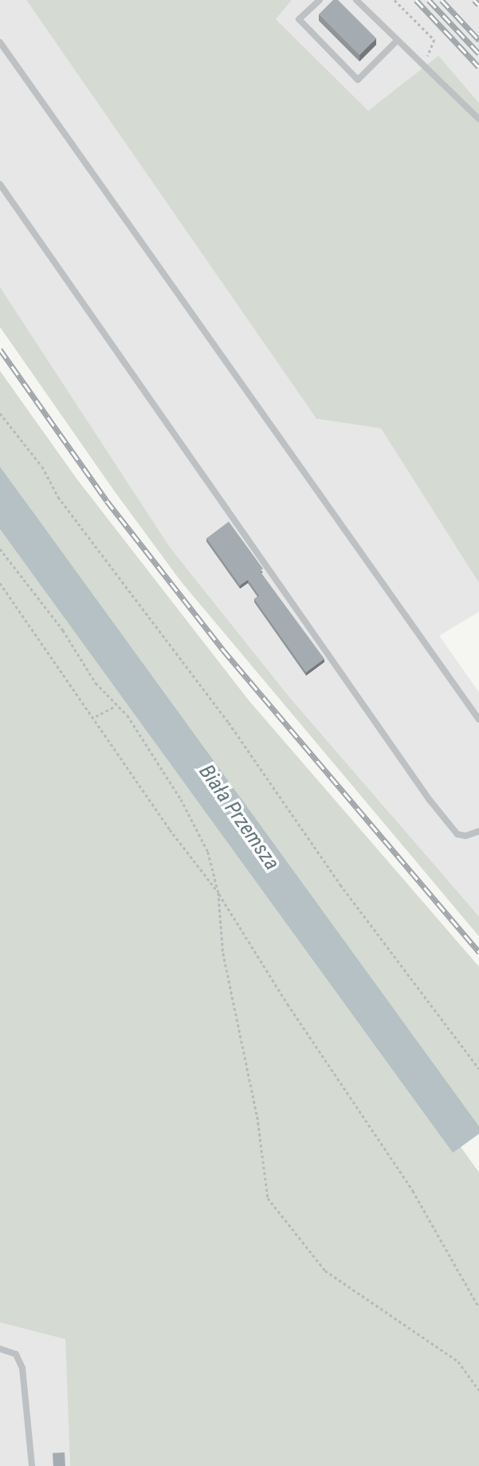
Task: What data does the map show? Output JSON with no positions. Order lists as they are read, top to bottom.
{
  "water": ["Biała Przemsza"]
}
